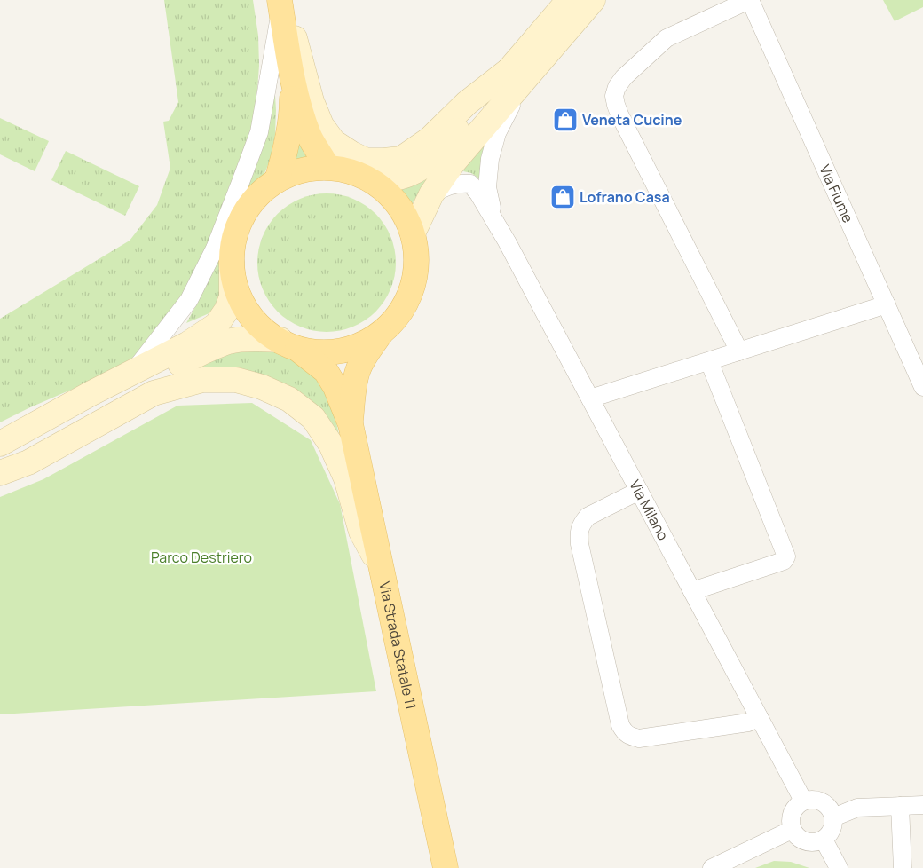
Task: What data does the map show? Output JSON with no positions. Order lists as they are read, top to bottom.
{
  "streets": {
    "main road": ["Via Strada Statale 11"],
    "street": ["Via Fiume", "Via Milano"]
  },
  "parks": ["Parco Destriero"],
  "places": {
    "shop": ["Veneta Cucine", "Lofrano Casa"]
  }
}
